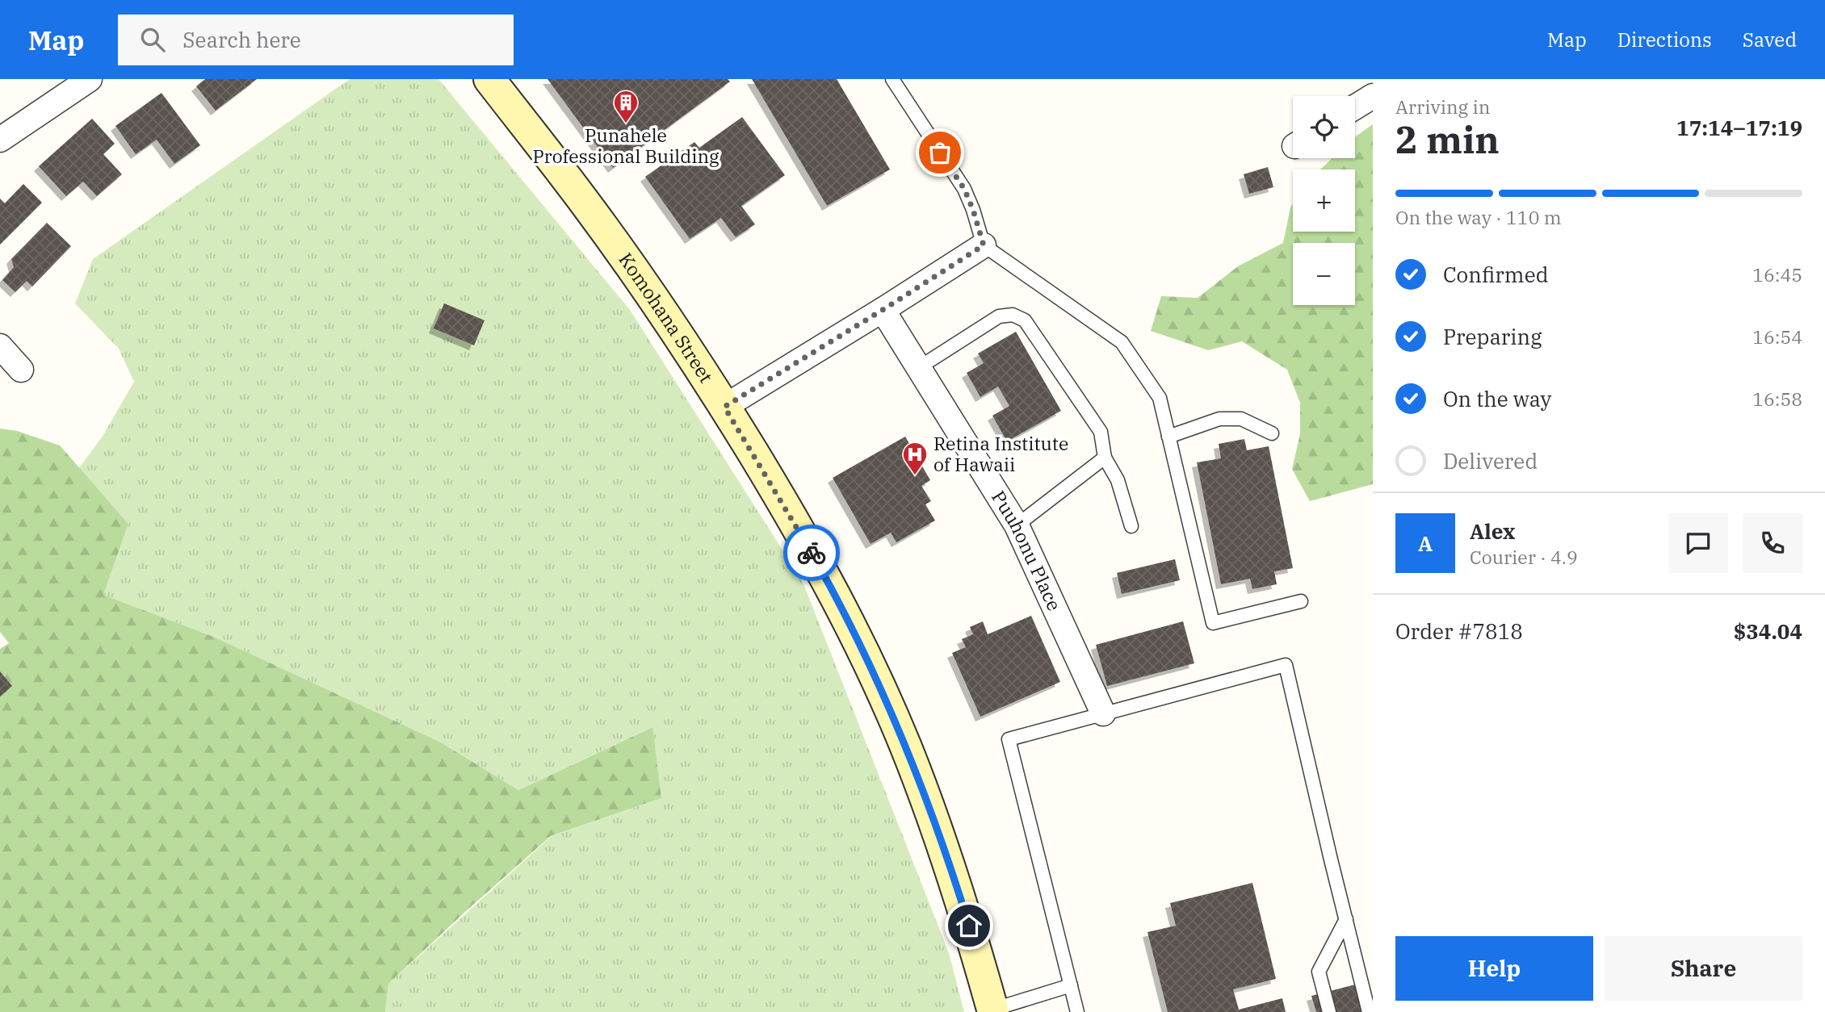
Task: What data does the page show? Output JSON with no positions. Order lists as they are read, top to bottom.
{
  "streets": {
    "main road": ["Komohana Street"],
    "street": ["Puuhonu Place"]
  },
  "places": {
    "building": ["Punahele Professional Building"],
    "hospital": ["Retina Institute of Hawaii"]
  },
  "page": {
    "header": "Map",
    "search": "Search here",
    "nav": ["Map", "Directions", "Saved"],
    "heading": ["2 min", "Arriving in", "17:14–17:19"],
    "panel": [
      "Alex",
      "Courier · 4.9",
      "Order #7818",
      "$34.04"
    ],
    "map_buttons": ["+", "−"],
    "bar": "On the way · 110 m",
    "list": [
      ["Confirmed", "16:45"],
      ["Preparing", "16:54"],
      ["On the way", "16:58"],
      "Delivered"
    ],
    "round": "A",
    "buttons": ["Help", "Share"]
  }
}
